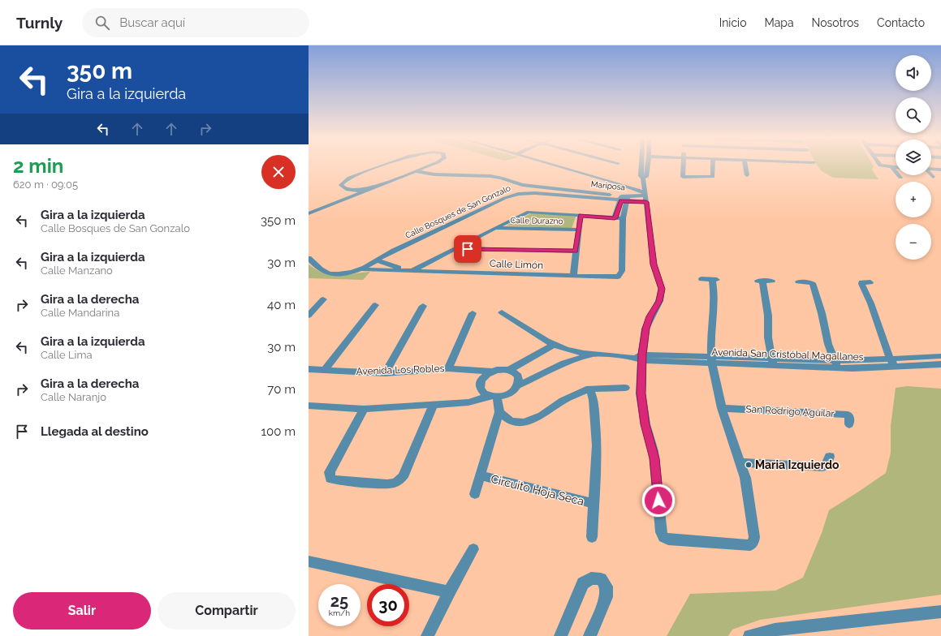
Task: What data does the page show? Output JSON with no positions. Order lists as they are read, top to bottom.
{
  "streets": {
    "street": [
      "Mariposa",
      "Calle Bosques de San Gonzalo",
      "Calle Durazno",
      "Calle Limón",
      "Avenida San Cristóbal Magallanes",
      "Avenida Los Robles",
      "San Rodrigo Aguilar",
      "Circuito Hoja Seca"
    ]
  },
  "crossings": [
    ["Mariposa", "Calle Bosques de San Gonzalo"],
    ["Calle Bosques de San Gonzalo", "Calle Limón"]
  ],
  "places": ["Maria Izquierdo"],
  "page": {
    "header": "Turnly",
    "search": "Buscar aquí",
    "nav": [
      "Inicio",
      "Mapa",
      "Nosotros",
      "Contacto"
    ],
    "turn": ["350 m", "Gira a la izquierda"],
    "map_buttons": ["+", "−"],
    "heading": ["2 min", "620 m · 09:05"],
    "list": [
      {
        "name": "Gira a la izquierda",
        "note": "Calle Bosques de San Gonzalo",
        "value": "350 m"
      },
      {
        "name": "Gira a la izquierda",
        "note": "Calle Manzano",
        "value": "30 m"
      },
      {
        "name": "Gira a la derecha",
        "note": "Calle Mandarina",
        "value": "40 m"
      },
      {
        "name": "Gira a la izquierda",
        "note": "Calle Lima",
        "value": "30 m"
      },
      {
        "name": "Gira a la derecha",
        "note": "Calle Naranjo",
        "value": "70 m"
      },
      {
        "name": "Llegada al destino",
        "value": "100 m"
      }
    ],
    "speed": "25 km/h",
    "limit": "30",
    "buttons": ["Salir", "Compartir"]
  }
}
